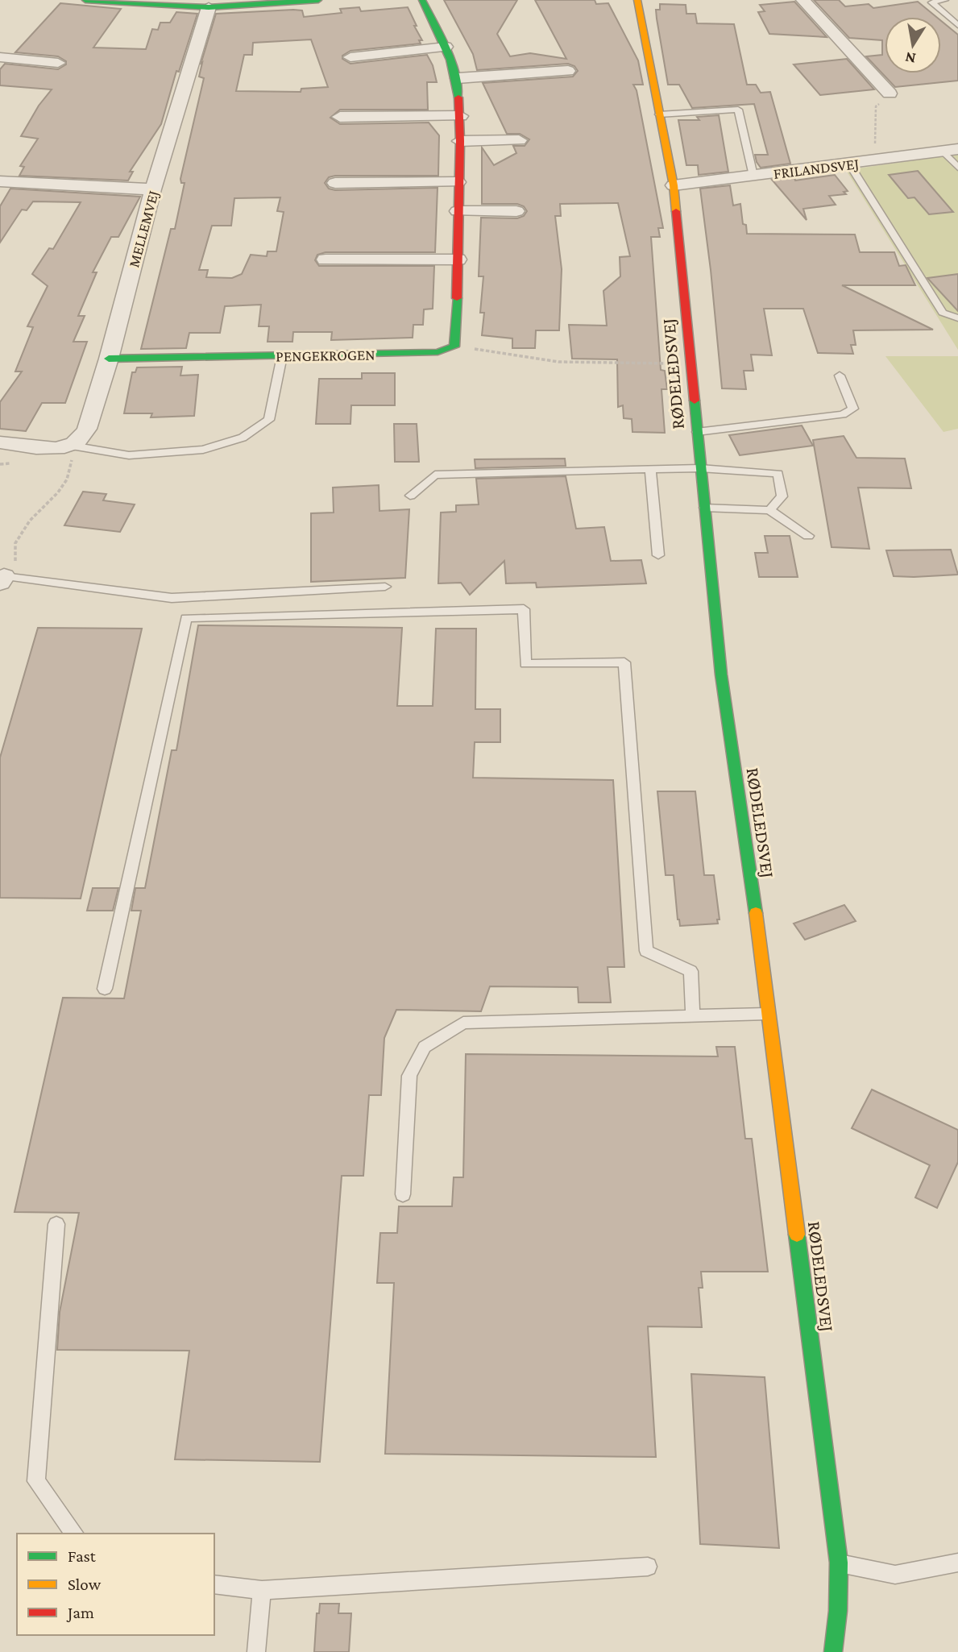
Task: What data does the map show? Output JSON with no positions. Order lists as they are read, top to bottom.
{
  "streets": {
    "street": [
      "FRILANDSVEJ",
      "MELLEMVEJ",
      "PENGEKROGEN",
      "RØDELEDSVEJ"
    ]
  },
  "crossings": [
    ["FRILANDSVEJ", "RØDELEDSVEJ"],
    ["MELLEMVEJ", "PENGEKROGEN"]
  ],
  "legend": ["Fast", "Slow", "Jam"],
  "north": "bottom"
}
